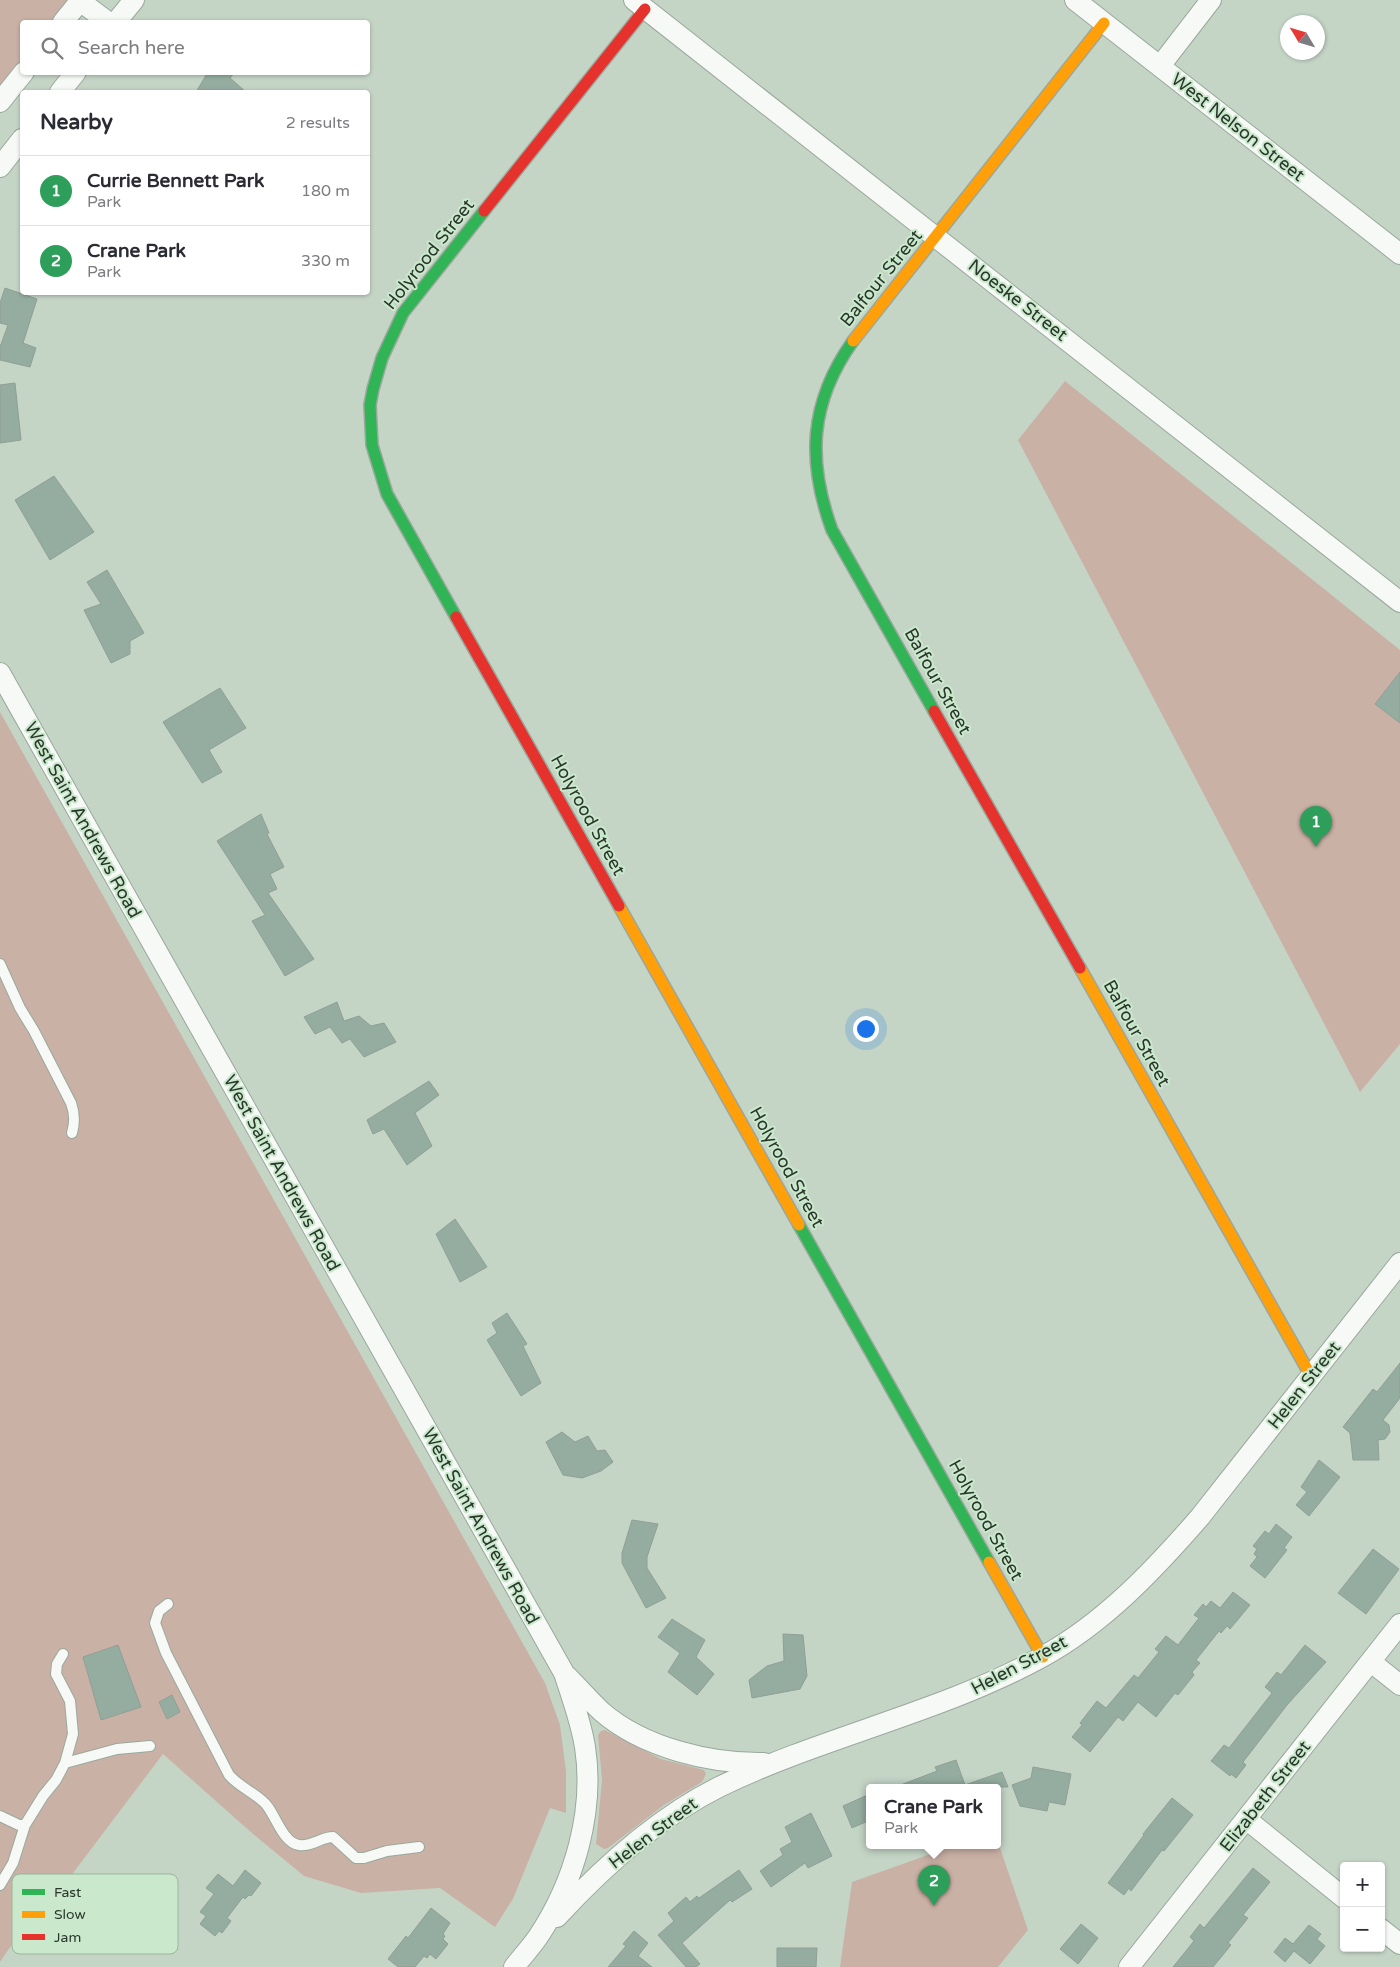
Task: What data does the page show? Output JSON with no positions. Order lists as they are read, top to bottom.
{
  "streets": {
    "street": [
      "West Nelson Street",
      "Holyrood Street",
      "Balfour Street",
      "Noeske Street",
      "West Saint Andrews Road",
      "Helen Street",
      "Elizabeth Street"
    ]
  },
  "crossings": [
    ["West Nelson Street", "Balfour Street"],
    ["Holyrood Street", "Noeske Street"],
    ["Holyrood Street", "Helen Street"],
    ["Balfour Street", "Noeske Street"],
    ["Balfour Street", "Helen Street"],
    ["West Saint Andrews Road", "Helen Street"]
  ],
  "legend": ["Fast", "Slow", "Jam"],
  "north": "top left",
  "page": {
    "search": "Search here",
    "heading": ["Nearby", "2 results"],
    "list": [
      {
        "mark": "1",
        "name": "Currie Bennett Park",
        "note": "Park",
        "value": "180 m"
      },
      {
        "mark": "2",
        "name": "Crane Park",
        "note": "Park",
        "value": "330 m"
      }
    ],
    "pins": ["1", "2"],
    "popup": ["Crane Park", "Park"],
    "map_buttons": ["+", "−"]
  }
}
